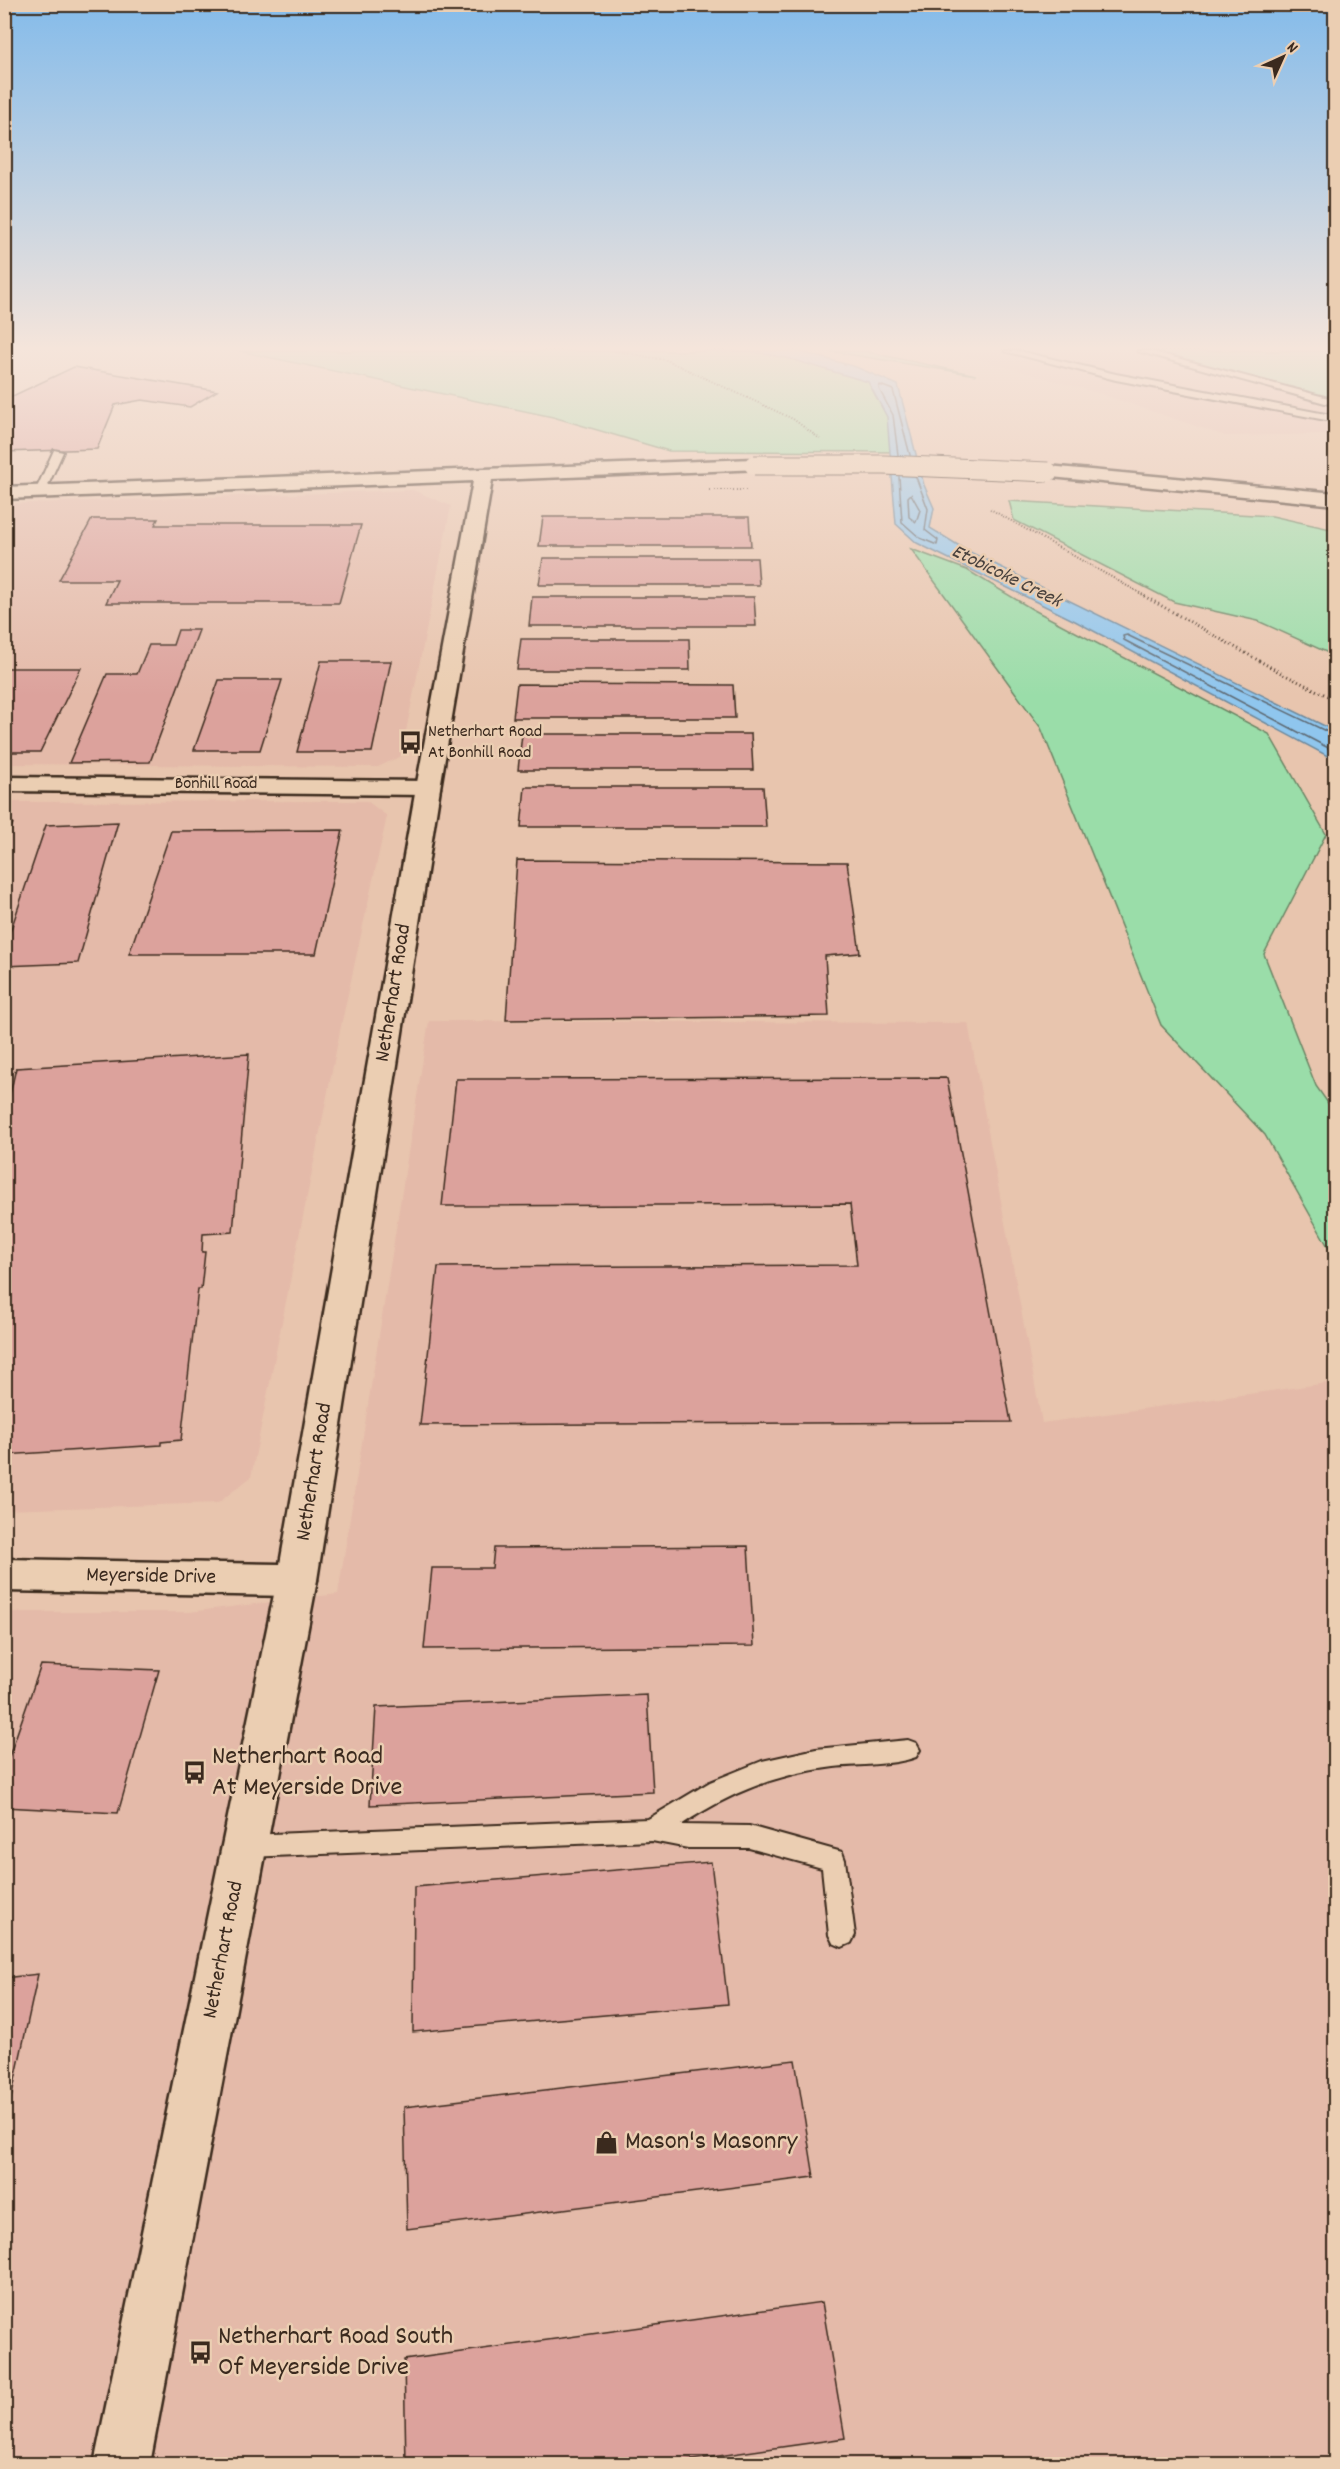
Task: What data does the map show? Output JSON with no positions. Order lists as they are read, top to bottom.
{
  "streets": {
    "street": ["Bonhill Road", "Netherhart Road", "Meyerside Drive"]
  },
  "crossings": [
    ["Bonhill Road", "Netherhart Road"],
    ["Netherhart Road", "Meyerside Drive"]
  ],
  "water": ["Etobicoke Creek"],
  "places": {
    "bus stop": ["Netherhart Road At Bonhill Road", "Netherhart Road At Meyerside Drive", "Netherhart Road South Of Meyerside Drive"],
    "shop": ["Mason's Masonry"]
  },
  "north": "top right"
}
